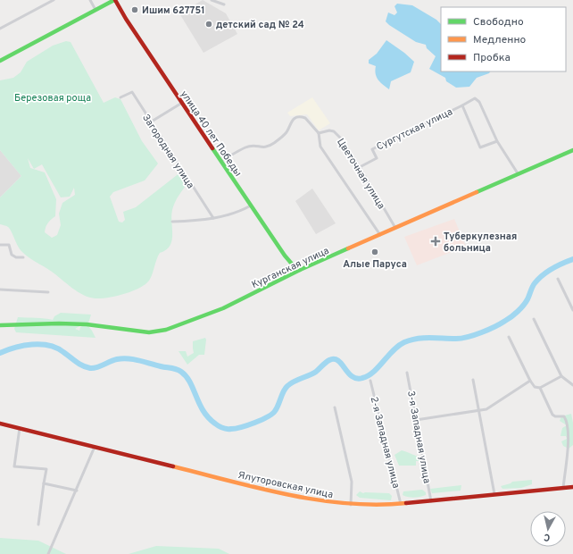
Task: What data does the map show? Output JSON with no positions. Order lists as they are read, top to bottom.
{
  "streets": {
    "main road": ["улица 40 лет Победы", "Курганская улица", "Ялуторовская улица"],
    "street": [
      "Сургутская улица",
      "Загородная улица",
      "Цветочная улица",
      "3-я Западная улица",
      "2-я Западная улица"
    ]
  },
  "crossings": [
    ["Сургутская улица", "Цветочная улица"],
    ["улица 40 лет Победы", "Курганская улица"],
    ["Цветочная улица", "Курганская улица"],
    ["3-я Западная улица", "Ялуторовская улица"],
    ["2-я Западная улица", "Ялуторовская улица"]
  ],
  "parks": ["Березовая роща"],
  "places": {
    "other": ["Ишим 627751", "детский сад № 24", "Алые Паруса"],
    "health": ["Туберкулезная больница"]
  },
  "legend": ["Свободно", "Медленно", "Пробка"],
  "north": "bottom"
}
